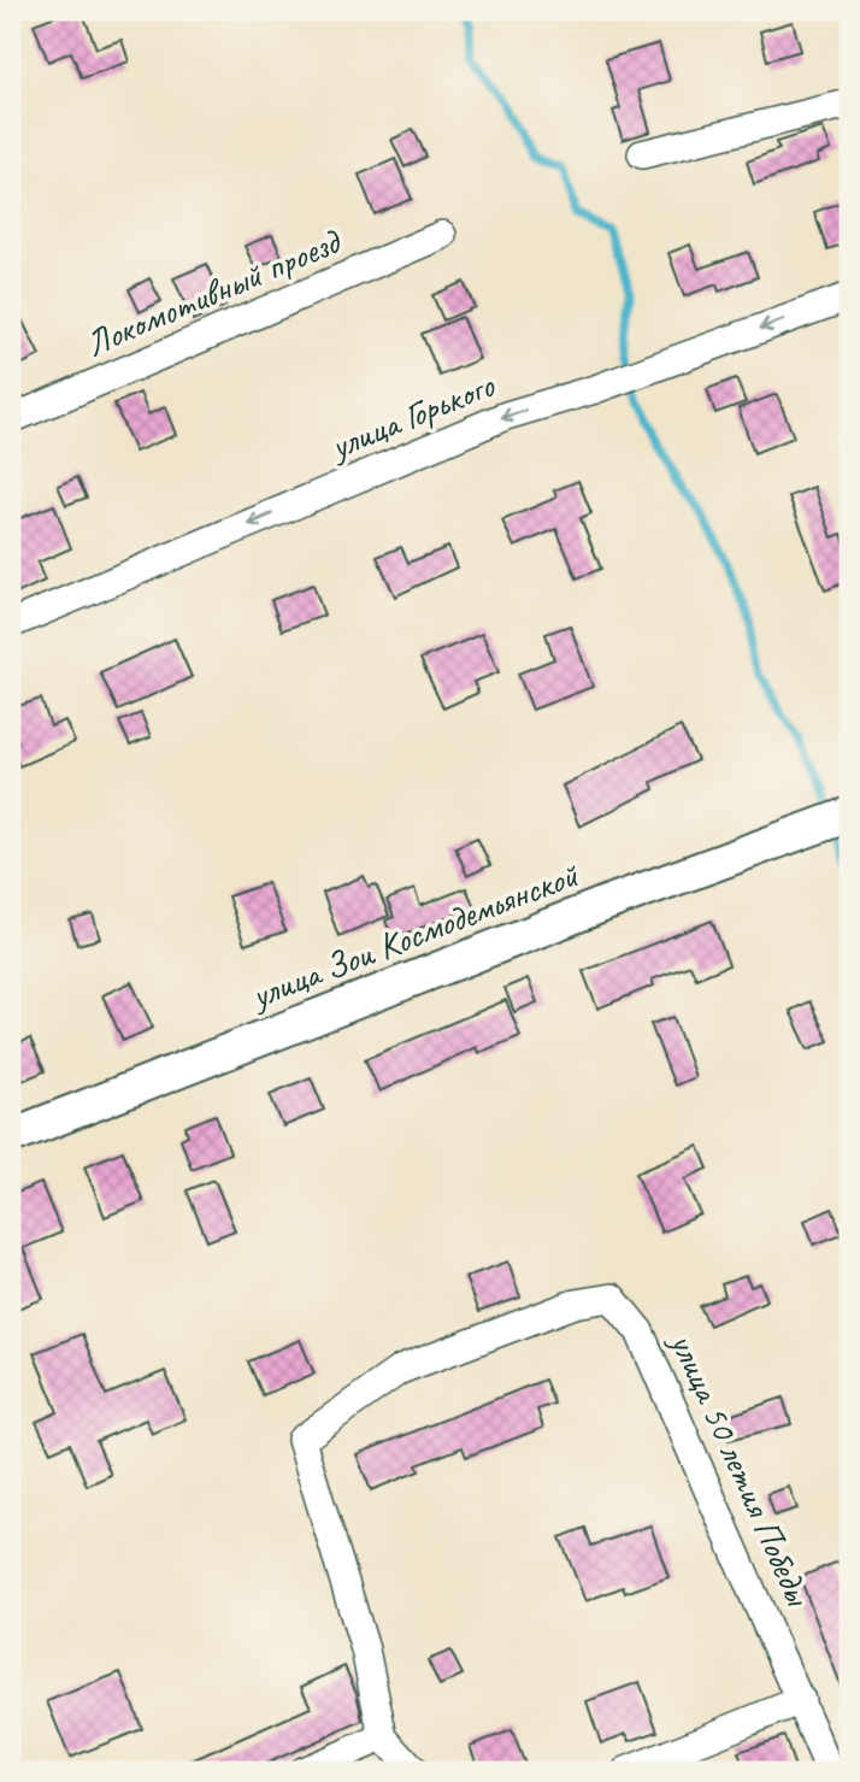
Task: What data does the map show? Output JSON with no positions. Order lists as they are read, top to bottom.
{
  "streets": {
    "street": [
      "Локомотивный проезд",
      "улица Горького",
      "улица Зои Космодемьянской",
      "улица 50 летия Победы"
    ]
  },
  "one_way": ["улица Горького"]
}
